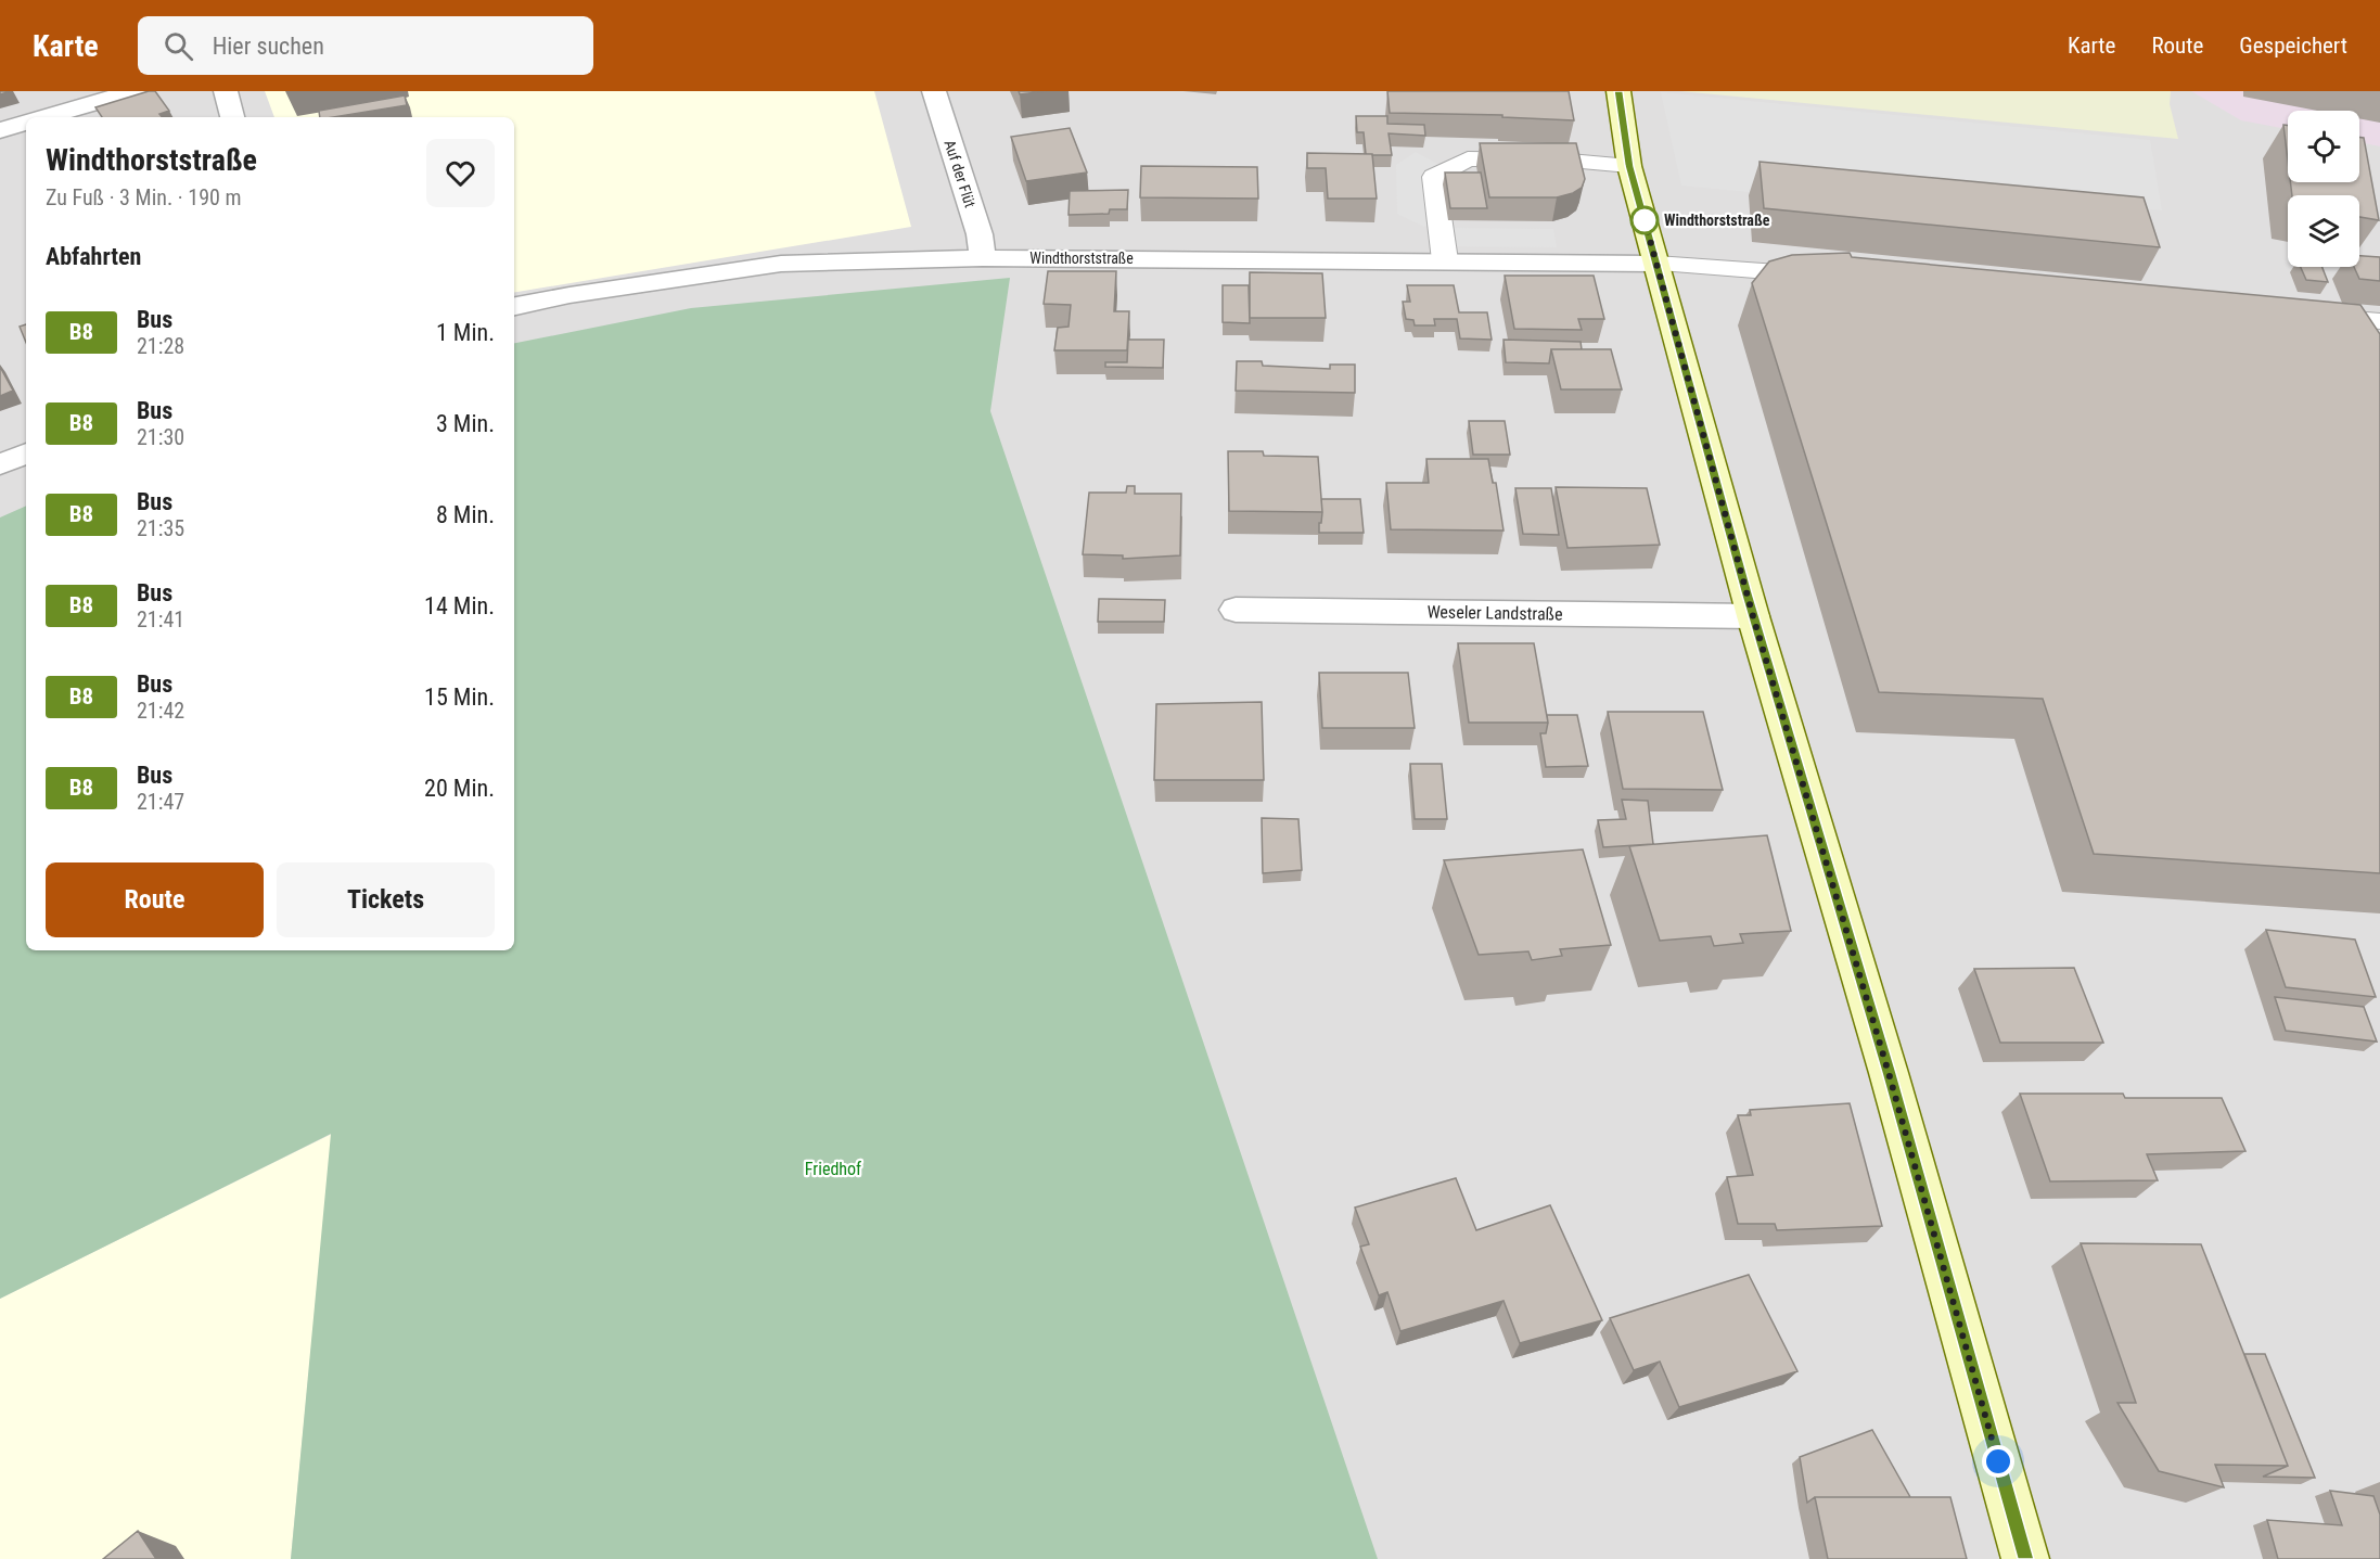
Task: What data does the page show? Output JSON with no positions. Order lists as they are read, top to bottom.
{
  "streets": {
    "street": ["Auf der Flüt", "Windthorststraße", "Weseler Landstraße"]
  },
  "crossings": [
    ["Auf der Flüt", "Windthorststraße"]
  ],
  "parks": ["Friedhof"],
  "places": ["Windthorststraße"],
  "lines": ["bus line B8"],
  "page": {
    "header": "Karte",
    "search": "Hier suchen",
    "nav": ["Karte", "Route", "Gespeichert"],
    "heading": [
      ["Windthorststraße", "Zu Fuß · 3 Min. · 190 m"],
      "Abfahrten"
    ],
    "list": [
      {
        "mark": "B8",
        "name": "Bus",
        "note": "21:28",
        "value": "1 Min."
      },
      {
        "mark": "B8",
        "name": "Bus",
        "note": "21:30",
        "value": "3 Min."
      },
      {
        "mark": "B8",
        "name": "Bus",
        "note": "21:35",
        "value": "8 Min."
      },
      {
        "mark": "B8",
        "name": "Bus",
        "note": "21:41",
        "value": "14 Min."
      },
      {
        "mark": "B8",
        "name": "Bus",
        "note": "21:42",
        "value": "15 Min."
      },
      {
        "mark": "B8",
        "name": "Bus",
        "note": "21:47",
        "value": "20 Min."
      }
    ],
    "buttons": ["Route", "Tickets"]
  }
}
